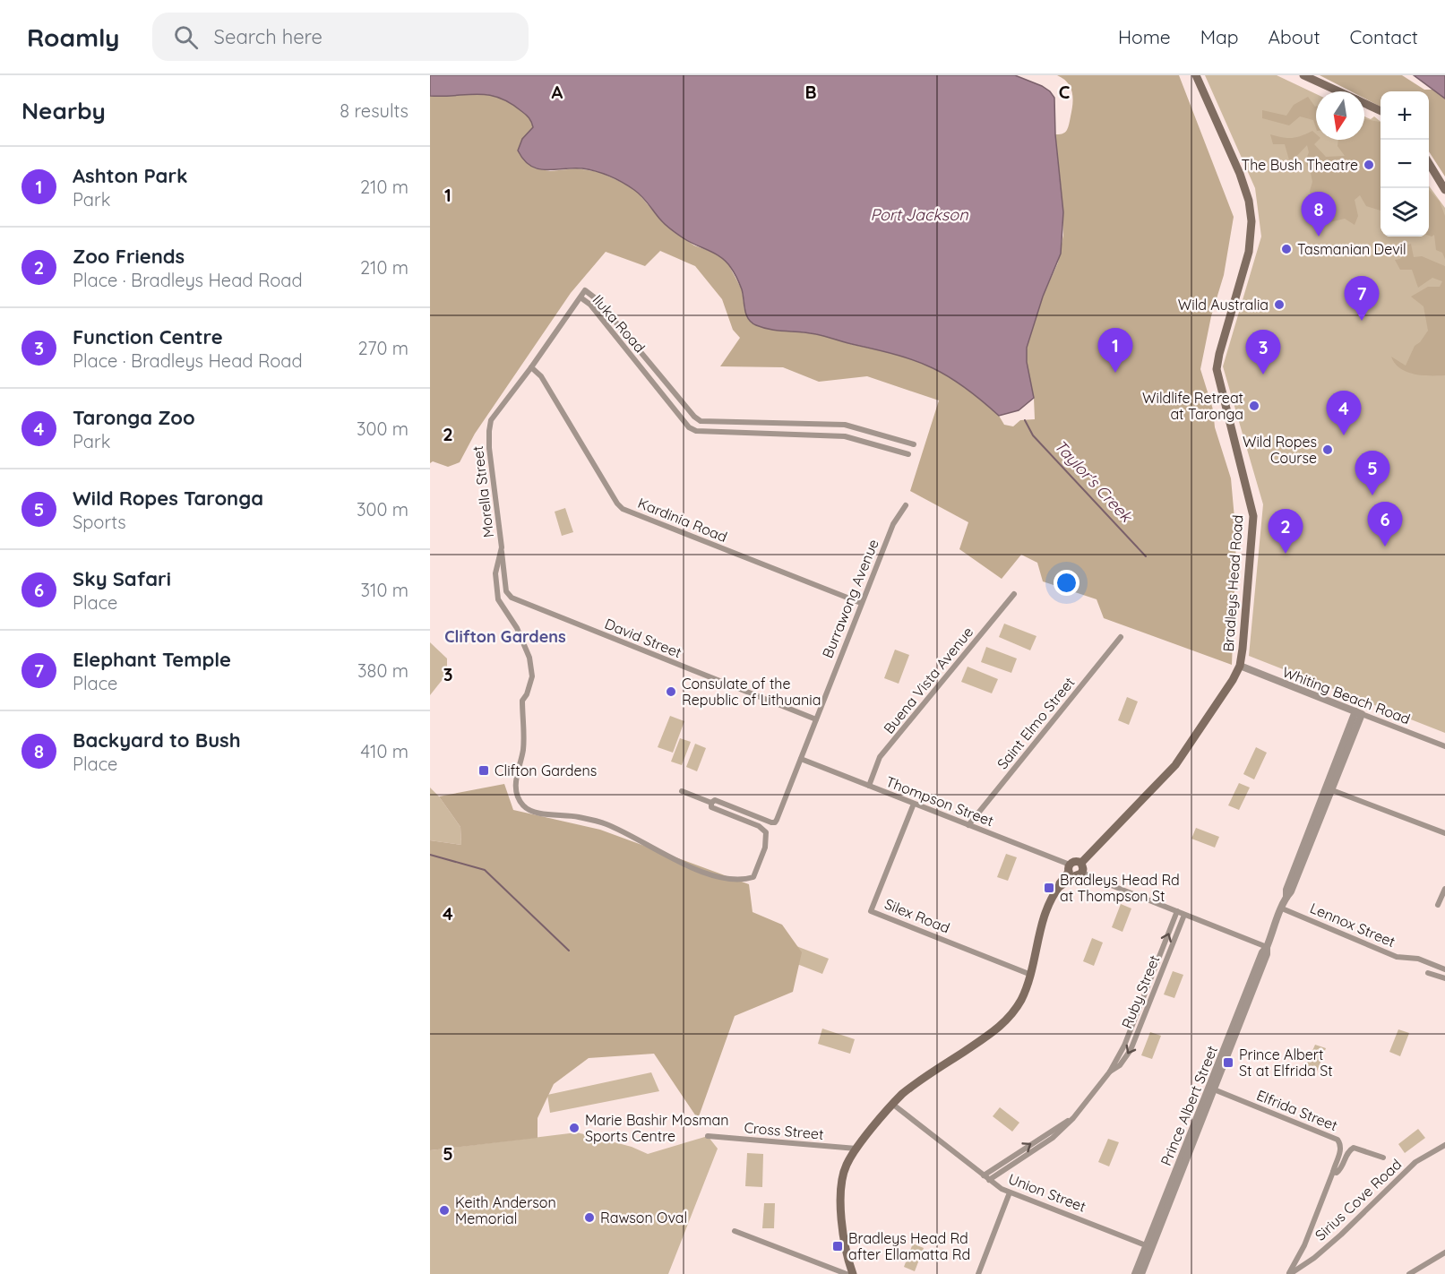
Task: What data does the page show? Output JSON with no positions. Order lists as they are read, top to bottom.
{
  "streets": {
    "main road": ["Bradleys Head Road"],
    "street": [
      "Iluka Road",
      "Morella Street",
      "Kardinia Road",
      "Burrawong Avenue",
      "David Street",
      "Buena Vista Avenue",
      "Whiting Beach Road",
      "Saint Elmo Street",
      "Thompson Street",
      "Silex Road",
      "Lennox Street",
      "Ruby Street",
      "Prince Albert Street",
      "Elfrida Street",
      "Cross Street",
      "Union Street",
      "Sirius Cove Road"
    ]
  },
  "crossings": [
    ["Iluka Road", "Morella Street"],
    ["Morella Street", "Kardinia Road"],
    ["Morella Street", "Burrawong Avenue"],
    ["Morella Street", "David Street"],
    ["Kardinia Road", "Burrawong Avenue"],
    ["Bradleys Head Road", "Whiting Beach Road"],
    ["Bradleys Head Road", "Thompson Street"],
    ["Bradleys Head Road", "Silex Road"],
    ["Bradleys Head Road", "Cross Street"],
    ["Bradleys Head Road", "Union Street"],
    ["Burrawong Avenue", "David Street"],
    ["Burrawong Avenue", "Thompson Street"],
    ["Buena Vista Avenue", "Thompson Street"],
    ["Whiting Beach Road", "Prince Albert Street"],
    ["Saint Elmo Street", "Thompson Street"],
    ["Thompson Street", "Silex Road"],
    ["Thompson Street", "Ruby Street"],
    ["Thompson Street", "Prince Albert Street"],
    ["Lennox Street", "Prince Albert Street"],
    ["Ruby Street", "Union Street"],
    ["Prince Albert Street", "Elfrida Street"],
    ["Prince Albert Street", "Union Street"]
  ],
  "districts": ["Clifton Gardens"],
  "water": ["Port Jackson", "Taylor's Creek"],
  "places": {
    "other": [
      "The Bush Theatre",
      "Tasmanian Devil",
      "Wild Australia",
      "Wildlife Retreat at Taronga",
      "Wild Ropes Course",
      "Consulate of the Republic of Lithuania",
      "Marie Bashir Mosman Sports Centre",
      "Keith Anderson Memorial",
      "Rawson Oval"
    ],
    "transit": [
      "Clifton Gardens",
      "Bradleys Head Rd at Thompson St",
      "Prince Albert St at Elfrida St",
      "Bradleys Head Rd after Ellamatta Rd"
    ]
  },
  "north": "bottom",
  "page": {
    "header": "Roamly",
    "search": "Search here",
    "nav": [
      "Home",
      "Map",
      "About",
      "Contact"
    ],
    "heading": ["Nearby", "8 results"],
    "map_buttons": ["+", "−"],
    "list": [
      {
        "mark": "1",
        "name": "Ashton Park",
        "note": "Park",
        "value": "210 m"
      },
      {
        "mark": "2",
        "name": "Zoo Friends",
        "note": "Place · Bradleys Head Road",
        "value": "210 m"
      },
      {
        "mark": "3",
        "name": "Function Centre",
        "note": "Place · Bradleys Head Road",
        "value": "270 m"
      },
      {
        "mark": "4",
        "name": "Taronga Zoo",
        "note": "Park",
        "value": "300 m"
      },
      {
        "mark": "5",
        "name": "Wild Ropes Taronga",
        "note": "Sports",
        "value": "300 m"
      },
      {
        "mark": "6",
        "name": "Sky Safari",
        "note": "Place",
        "value": "310 m"
      },
      {
        "mark": "7",
        "name": "Elephant Temple",
        "note": "Place",
        "value": "380 m"
      },
      {
        "mark": "8",
        "name": "Backyard to Bush",
        "note": "Place",
        "value": "410 m"
      }
    ],
    "pins": [
      "8",
      "7",
      "1",
      "3",
      "4",
      "5",
      "6",
      "2"
    ]
  },
  "grid": {
    "columns": ["A", "B", "C"],
    "rows": [
      "1",
      "2",
      "3",
      "4",
      "5"
    ]
  }
}
